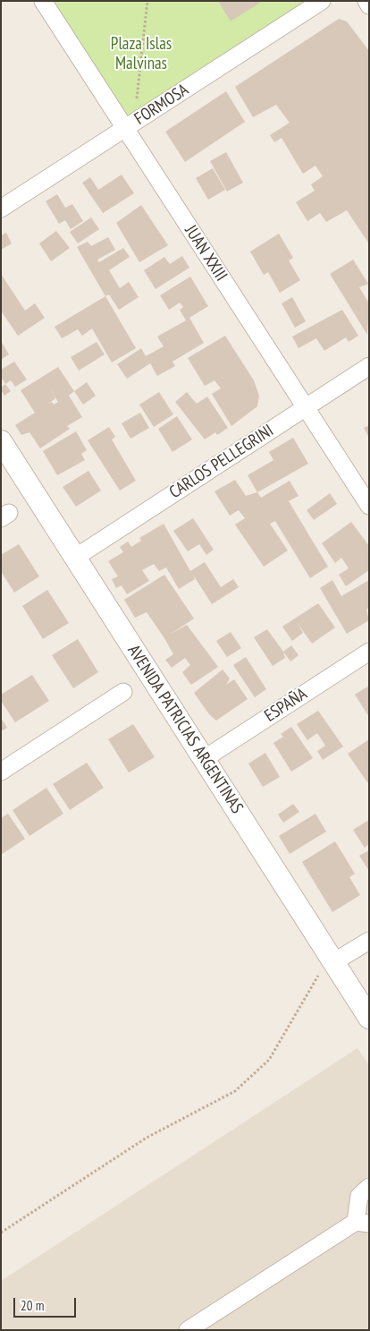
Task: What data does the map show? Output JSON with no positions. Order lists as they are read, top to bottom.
{
  "streets": {
    "street": [
      "FORMOSA",
      "JUAN XXIII",
      "CARLOS PELLEGRINI",
      "ESPAÑA",
      "AVENIDA PATRICIAS ARGENTINAS"
    ]
  },
  "crossings": [
    ["FORMOSA", "JUAN XXIII"],
    ["JUAN XXIII", "CARLOS PELLEGRINI"],
    ["CARLOS PELLEGRINI", "AVENIDA PATRICIAS ARGENTINAS"],
    ["ESPAÑA", "AVENIDA PATRICIAS ARGENTINAS"]
  ],
  "parks": ["Plaza Islas Malvinas"],
  "scale_bar": "20 m"
}
